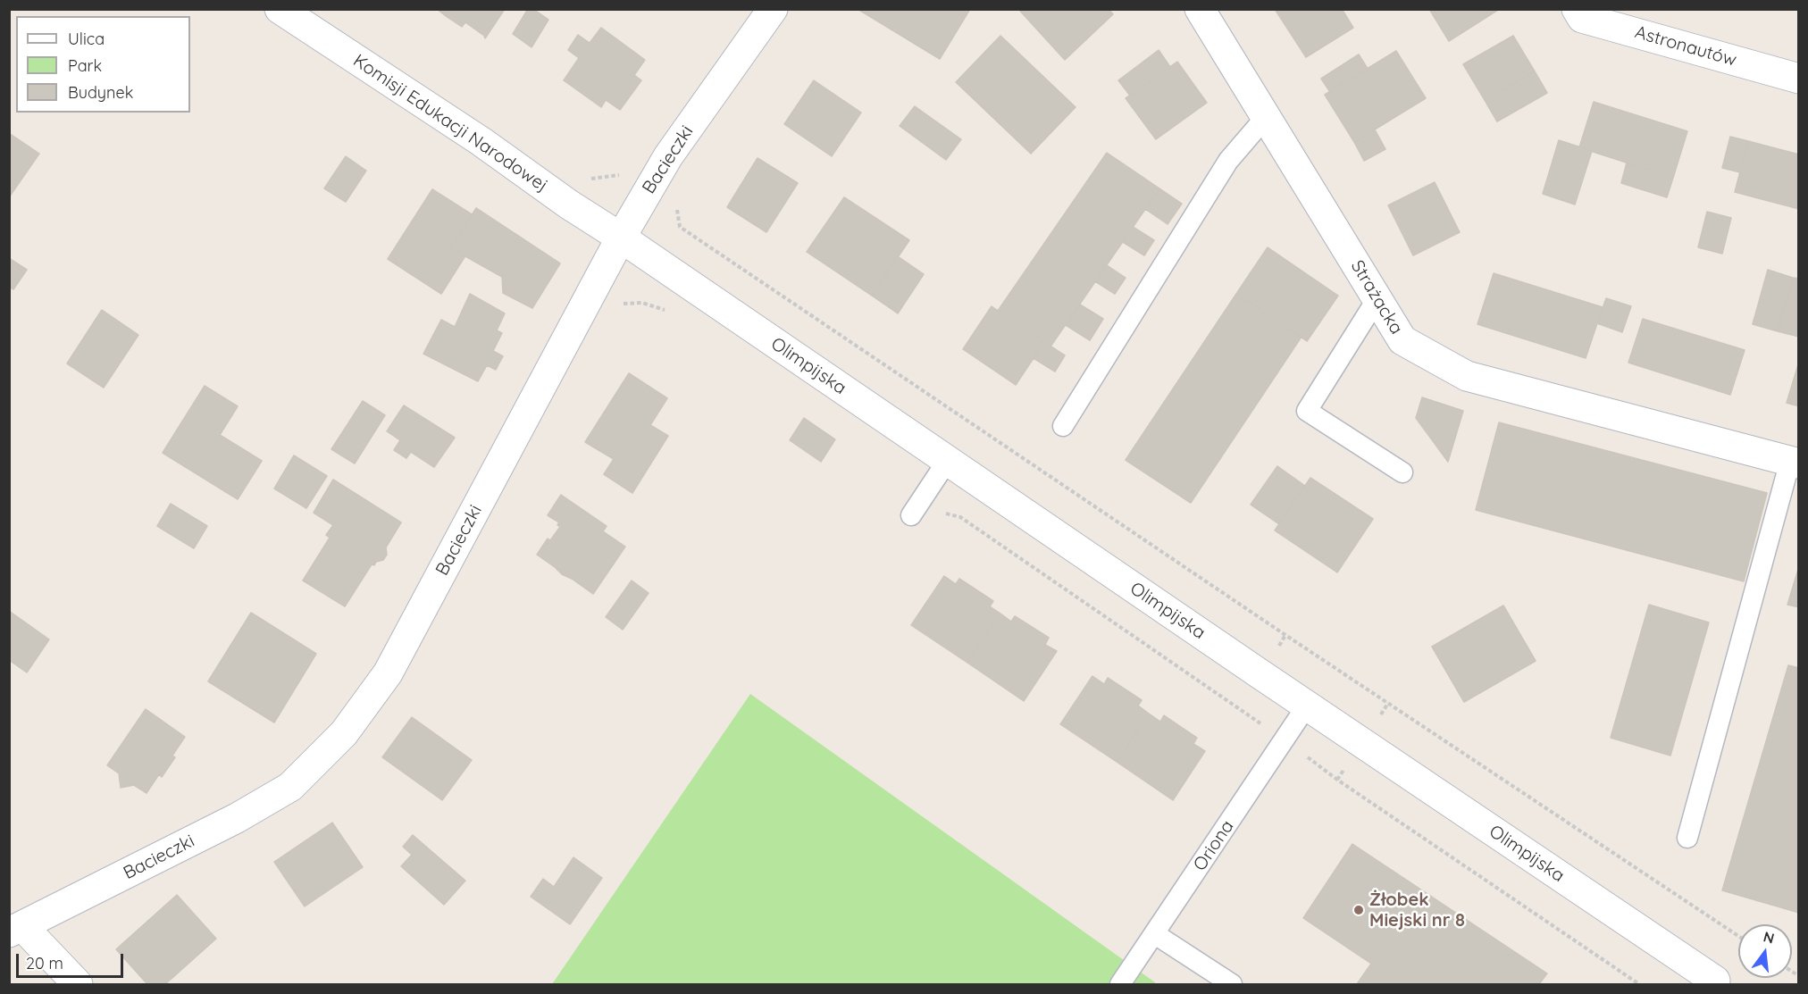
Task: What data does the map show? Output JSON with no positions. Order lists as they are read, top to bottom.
{
  "streets": {
    "street": [
      "Astronautów",
      "Komisji Edukacji Narodowej",
      "Bacieczki",
      "Strażacka",
      "Olimpijska"
    ],
    "lane": ["Oriona"]
  },
  "crossings": [
    ["Komisji Edukacji Narodowej", "Bacieczki"],
    ["Komisji Edukacji Narodowej", "Olimpijska"],
    ["Bacieczki", "Olimpijska"],
    ["Olimpijska", "Oriona"]
  ],
  "places": ["Żłobek Miejski nr 8"],
  "legend": ["Ulica", "Park", "Budynek"],
  "scale_bar": "20 m",
  "north": "top"
}
